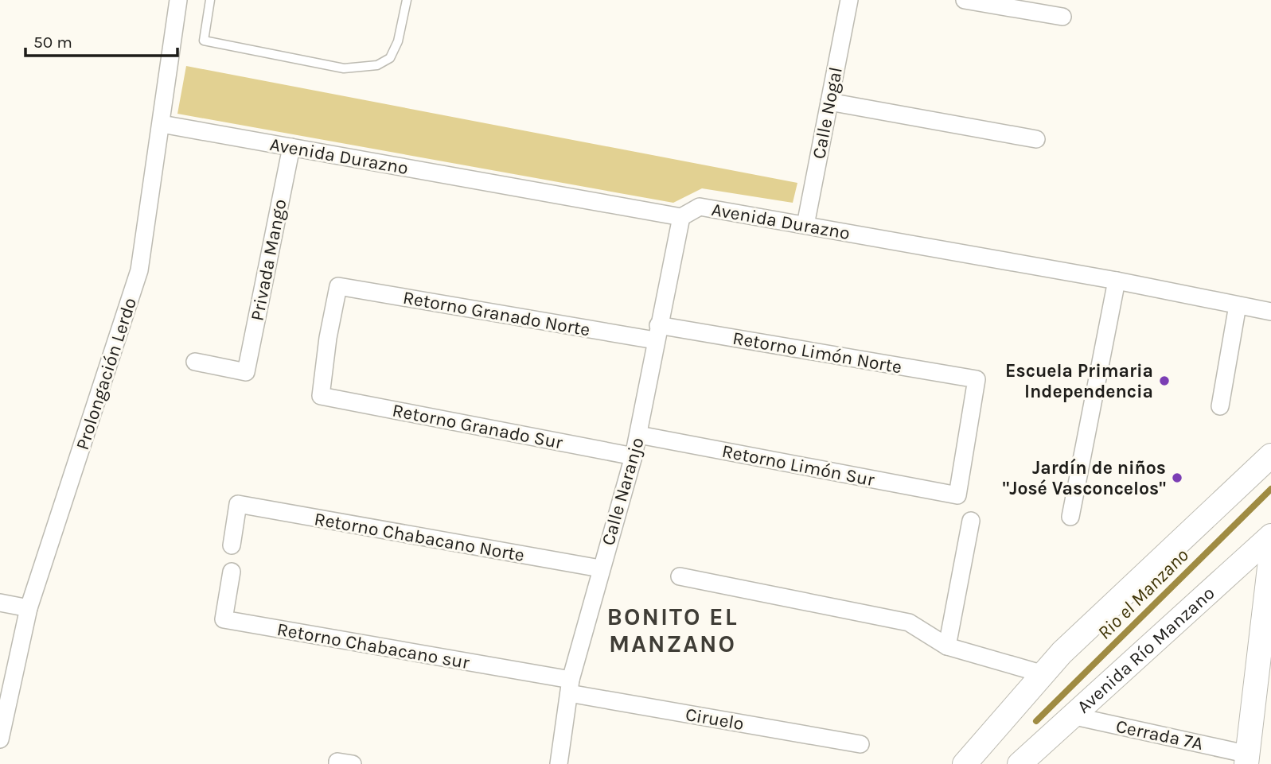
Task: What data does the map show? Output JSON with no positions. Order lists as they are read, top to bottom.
{
  "streets": {
    "main road": ["Avenida Río Manzano"],
    "street": [
      "Calle Nogal",
      "Avenida Durazno",
      "Privada Mango",
      "Retorno Granado Norte",
      "Retorno Limón Norte",
      "Prolongación Lerdo",
      "Retorno Granado Sur",
      "Retorno Limón Sur",
      "Calle Naranjo",
      "Retorno Chabacano Norte",
      "Retorno Chabacano sur",
      "Ciruelo",
      "Cerrada 7A"
    ]
  },
  "crossings": [
    ["Calle Nogal", "Avenida Durazno"],
    ["Avenida Durazno", "Privada Mango"],
    ["Avenida Durazno", "Prolongación Lerdo"],
    ["Avenida Durazno", "Calle Naranjo"],
    ["Retorno Granado Norte", "Retorno Limón Norte"],
    ["Retorno Granado Norte", "Retorno Granado Sur"],
    ["Retorno Granado Norte", "Calle Naranjo"],
    ["Retorno Limón Norte", "Retorno Limón Sur"],
    ["Retorno Limón Norte", "Calle Naranjo"],
    ["Retorno Granado Sur", "Calle Naranjo"],
    ["Retorno Limón Sur", "Calle Naranjo"],
    ["Calle Naranjo", "Retorno Chabacano Norte"],
    ["Calle Naranjo", "Retorno Chabacano sur"],
    ["Calle Naranjo", "Ciruelo"],
    ["Retorno Chabacano sur", "Ciruelo"],
    ["Avenida Río Manzano", "Cerrada 7A"]
  ],
  "districts": ["BONITO EL MANZANO"],
  "water": ["Rio el Manzano"],
  "places": ["Escuela Primaria Independencia", "Jardín de niños \"José Vasconcelos\""],
  "scale_bar": "50 m"
}
